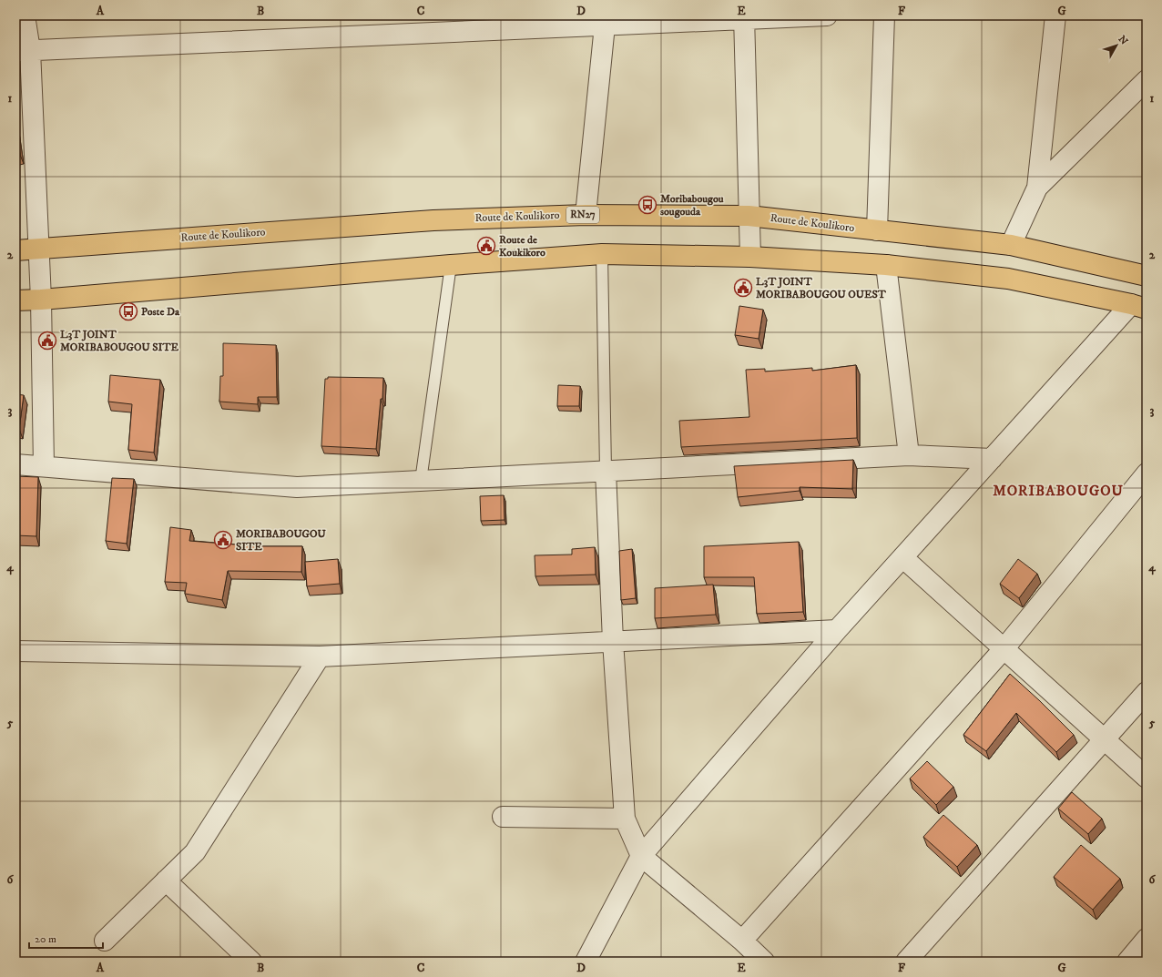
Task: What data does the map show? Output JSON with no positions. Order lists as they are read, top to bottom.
{
  "streets": {
    "main road": ["RN27", "Route de Koulikoro"]
  },
  "districts": ["MORIBABOUGOU"],
  "places": {
    "bus stop": ["Moribabougou sougouda", "Poste Da"],
    "public building": [
      "Route de Koukikoro",
      "L3T JOINT MORIBABOUGOU OUEST",
      "L3T JOINT MORIBABOUGOU SITE",
      "MORIBABOUGOU SITE"
    ]
  },
  "scale_bar": "20 m",
  "north": "top right",
  "grid": {
    "columns": [
      "A",
      "B",
      "C",
      "D",
      "E",
      "F",
      "G"
    ],
    "rows": [
      "1",
      "2",
      "3",
      "4",
      "5",
      "6"
    ]
  }
}
